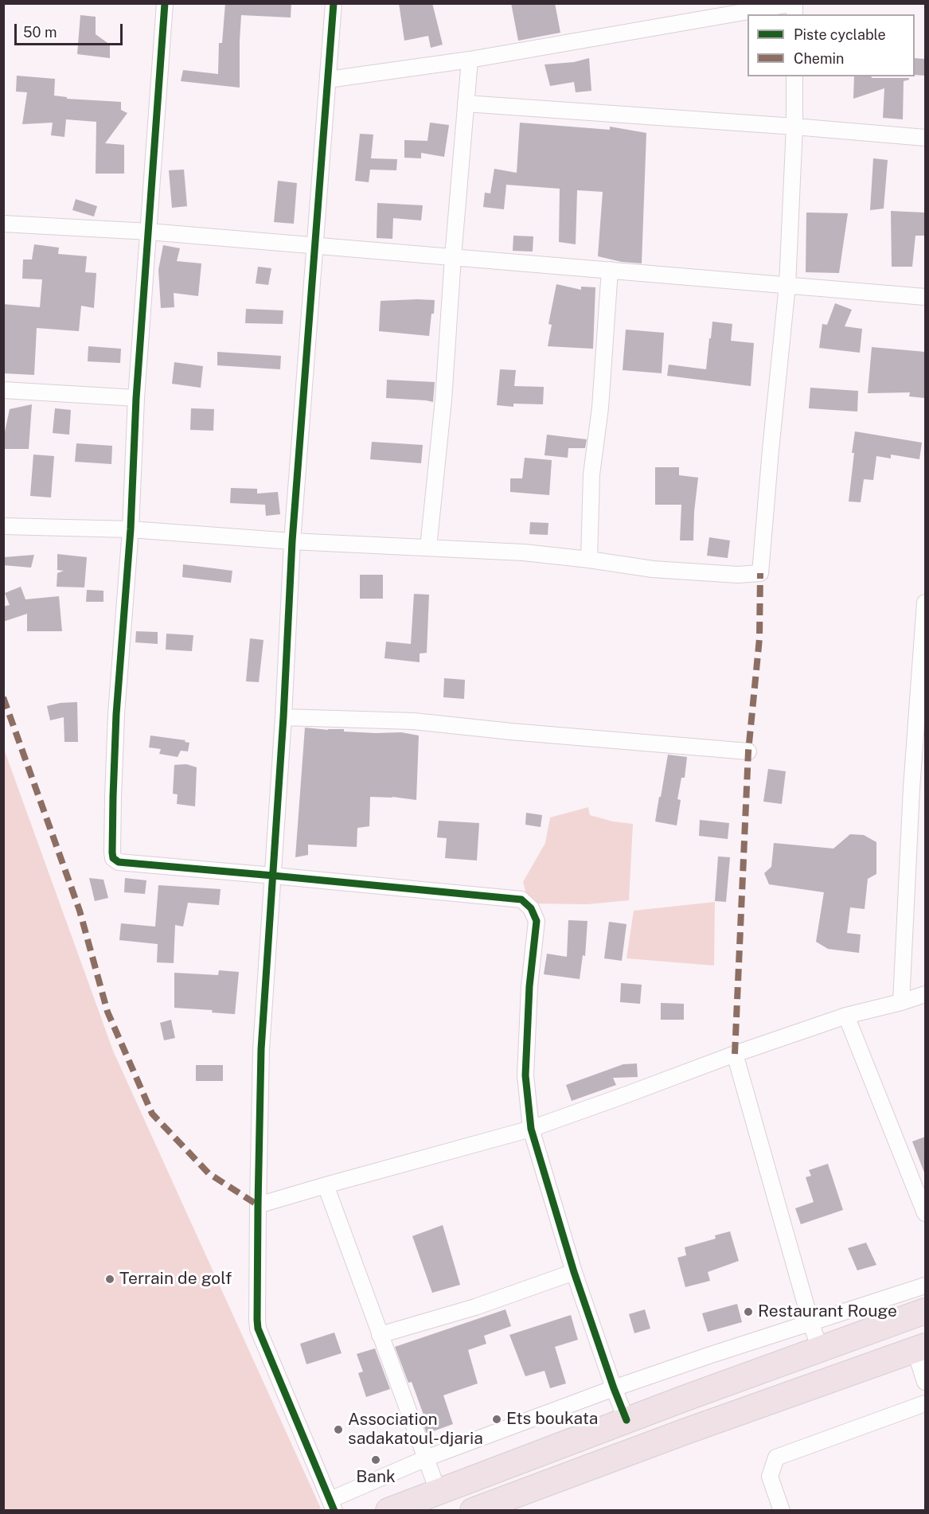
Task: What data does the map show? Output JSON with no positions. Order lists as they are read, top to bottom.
{
  "places": [
    "Terrain de golf",
    "Restaurant Rouge",
    "Ets boukata",
    "Association sadakatoul-djaria",
    "Bank"
  ],
  "legend": ["Piste cyclable", "Chemin"],
  "scale_bar": "50 m"
}
